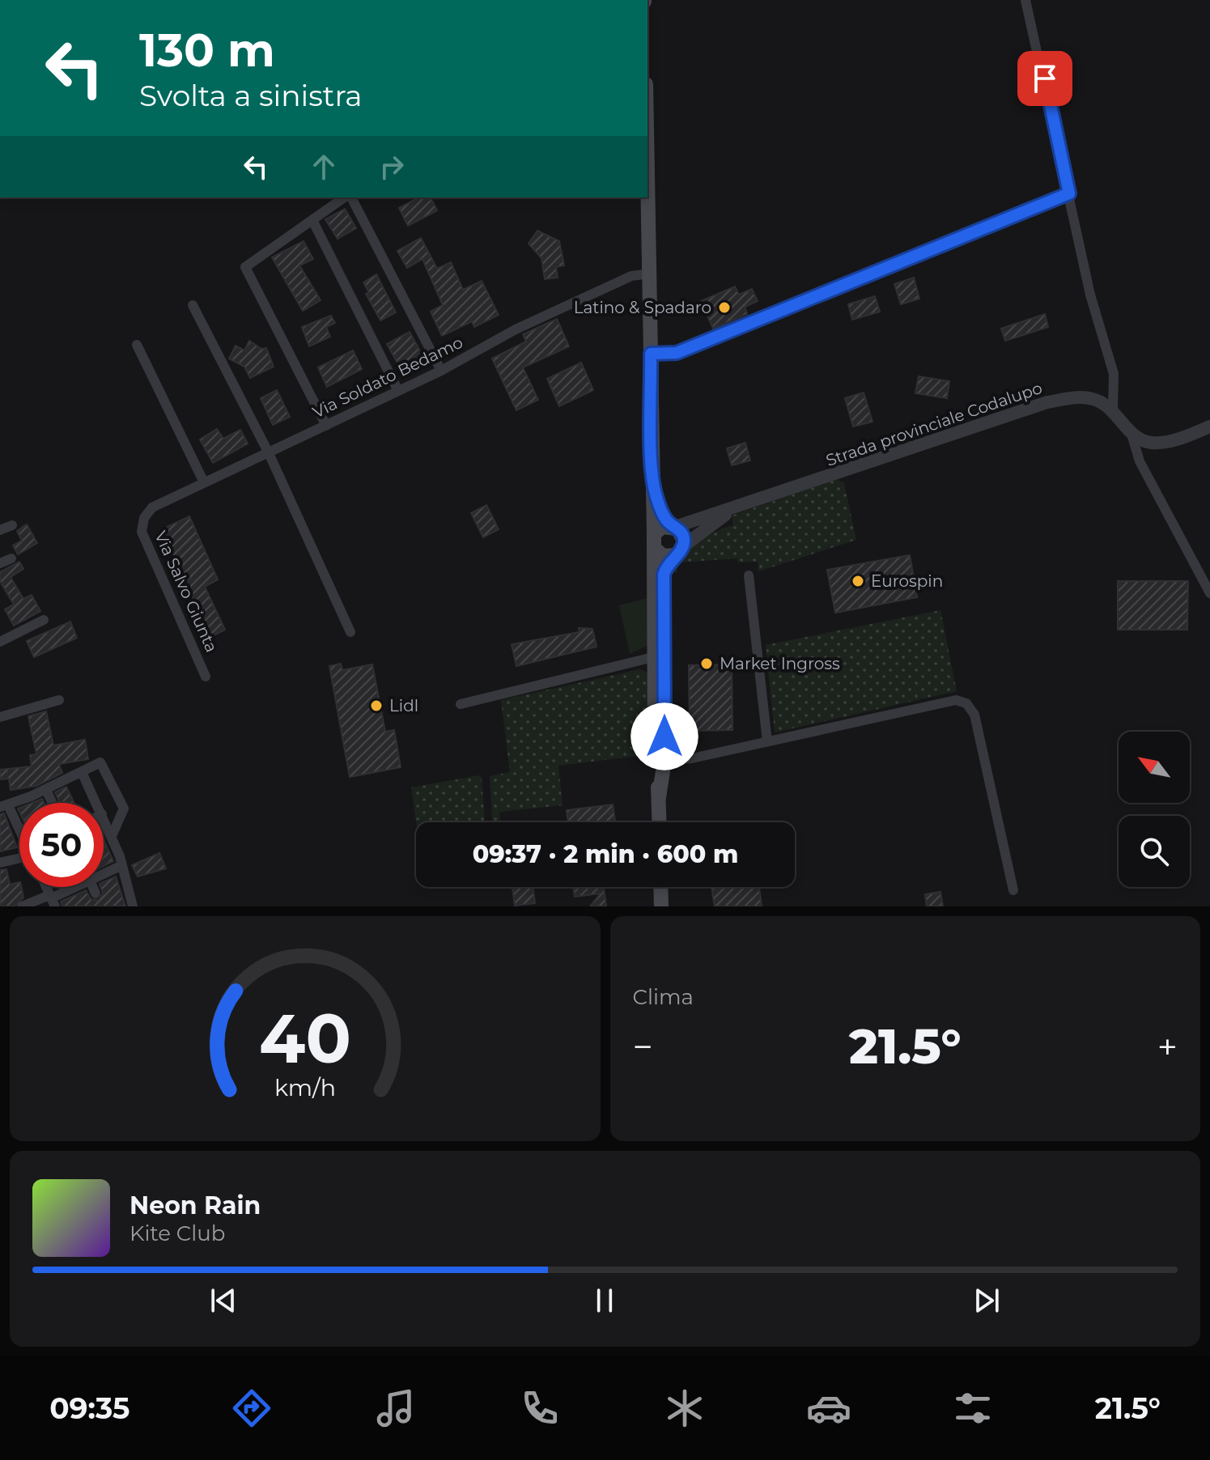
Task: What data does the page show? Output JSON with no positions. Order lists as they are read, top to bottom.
{
  "streets": {
    "street": ["Via Soldato Bedamo", "Strada provinciale Codalupo", "Via Salvo Giunta"]
  },
  "crossings": [
    ["Via Soldato Bedamo", "Via Salvo Giunta"]
  ],
  "places": [
    "Latino & Spadaro",
    "Eurospin",
    "Market Ingross",
    "Lidl"
  ],
  "north": "top left",
  "page": {
    "turn": ["130 m", "Svolta a sinistra"],
    "limit": "50",
    "trip": "09:37 · 2 min · 600 m",
    "tile": "Clima",
    "heat": ["−", "21.5°", "+"],
    "song": ["Neon Rain", "Kite Club"],
    "tabs": ["09:35", "21.5°"],
    "gauge": ["40", "km/h"]
  }
}
